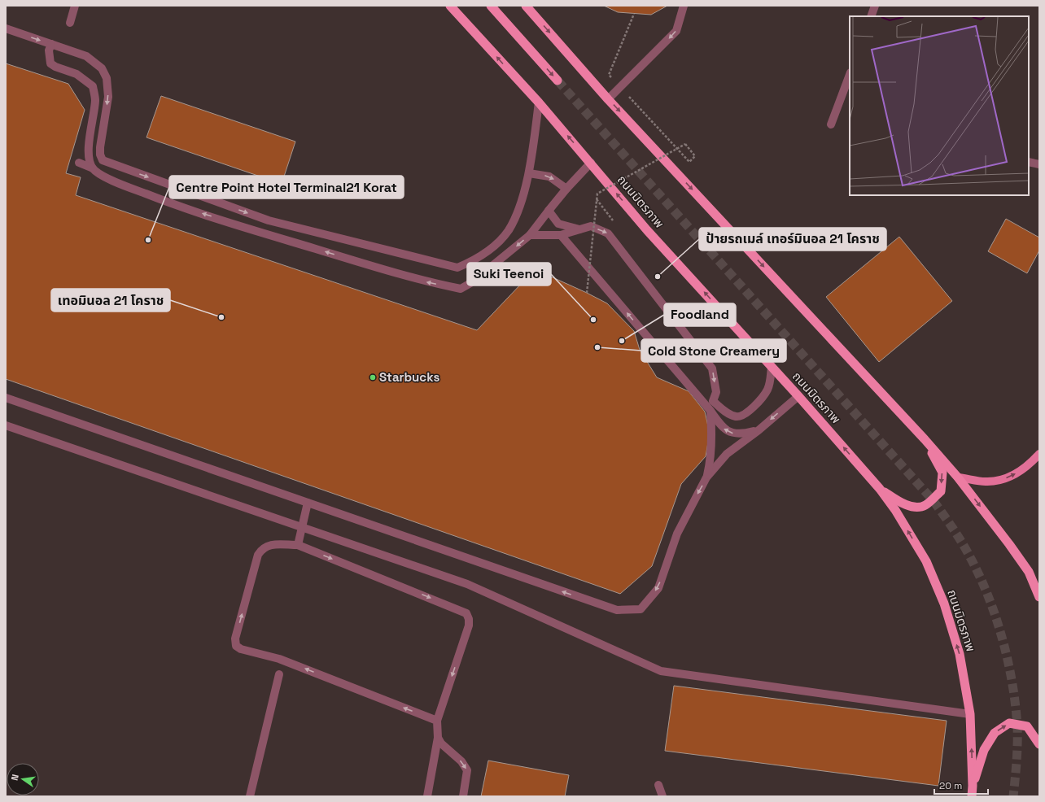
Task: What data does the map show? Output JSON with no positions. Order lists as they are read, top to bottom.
{
  "streets": {
    "highway": ["ถนนมิตรภาพ"]
  },
  "places": [
    "Centre Point Hotel Terminal21 Korat",
    "ป้ายรถเมล์ เทอร์มินอล 21 โคราช",
    "เทอมินอล 21 โคราช",
    "Suki Teenoi",
    "Foodland",
    "Cold Stone Creamery",
    "Starbucks"
  ],
  "scale_bar": "20 m",
  "north": "left"
}
